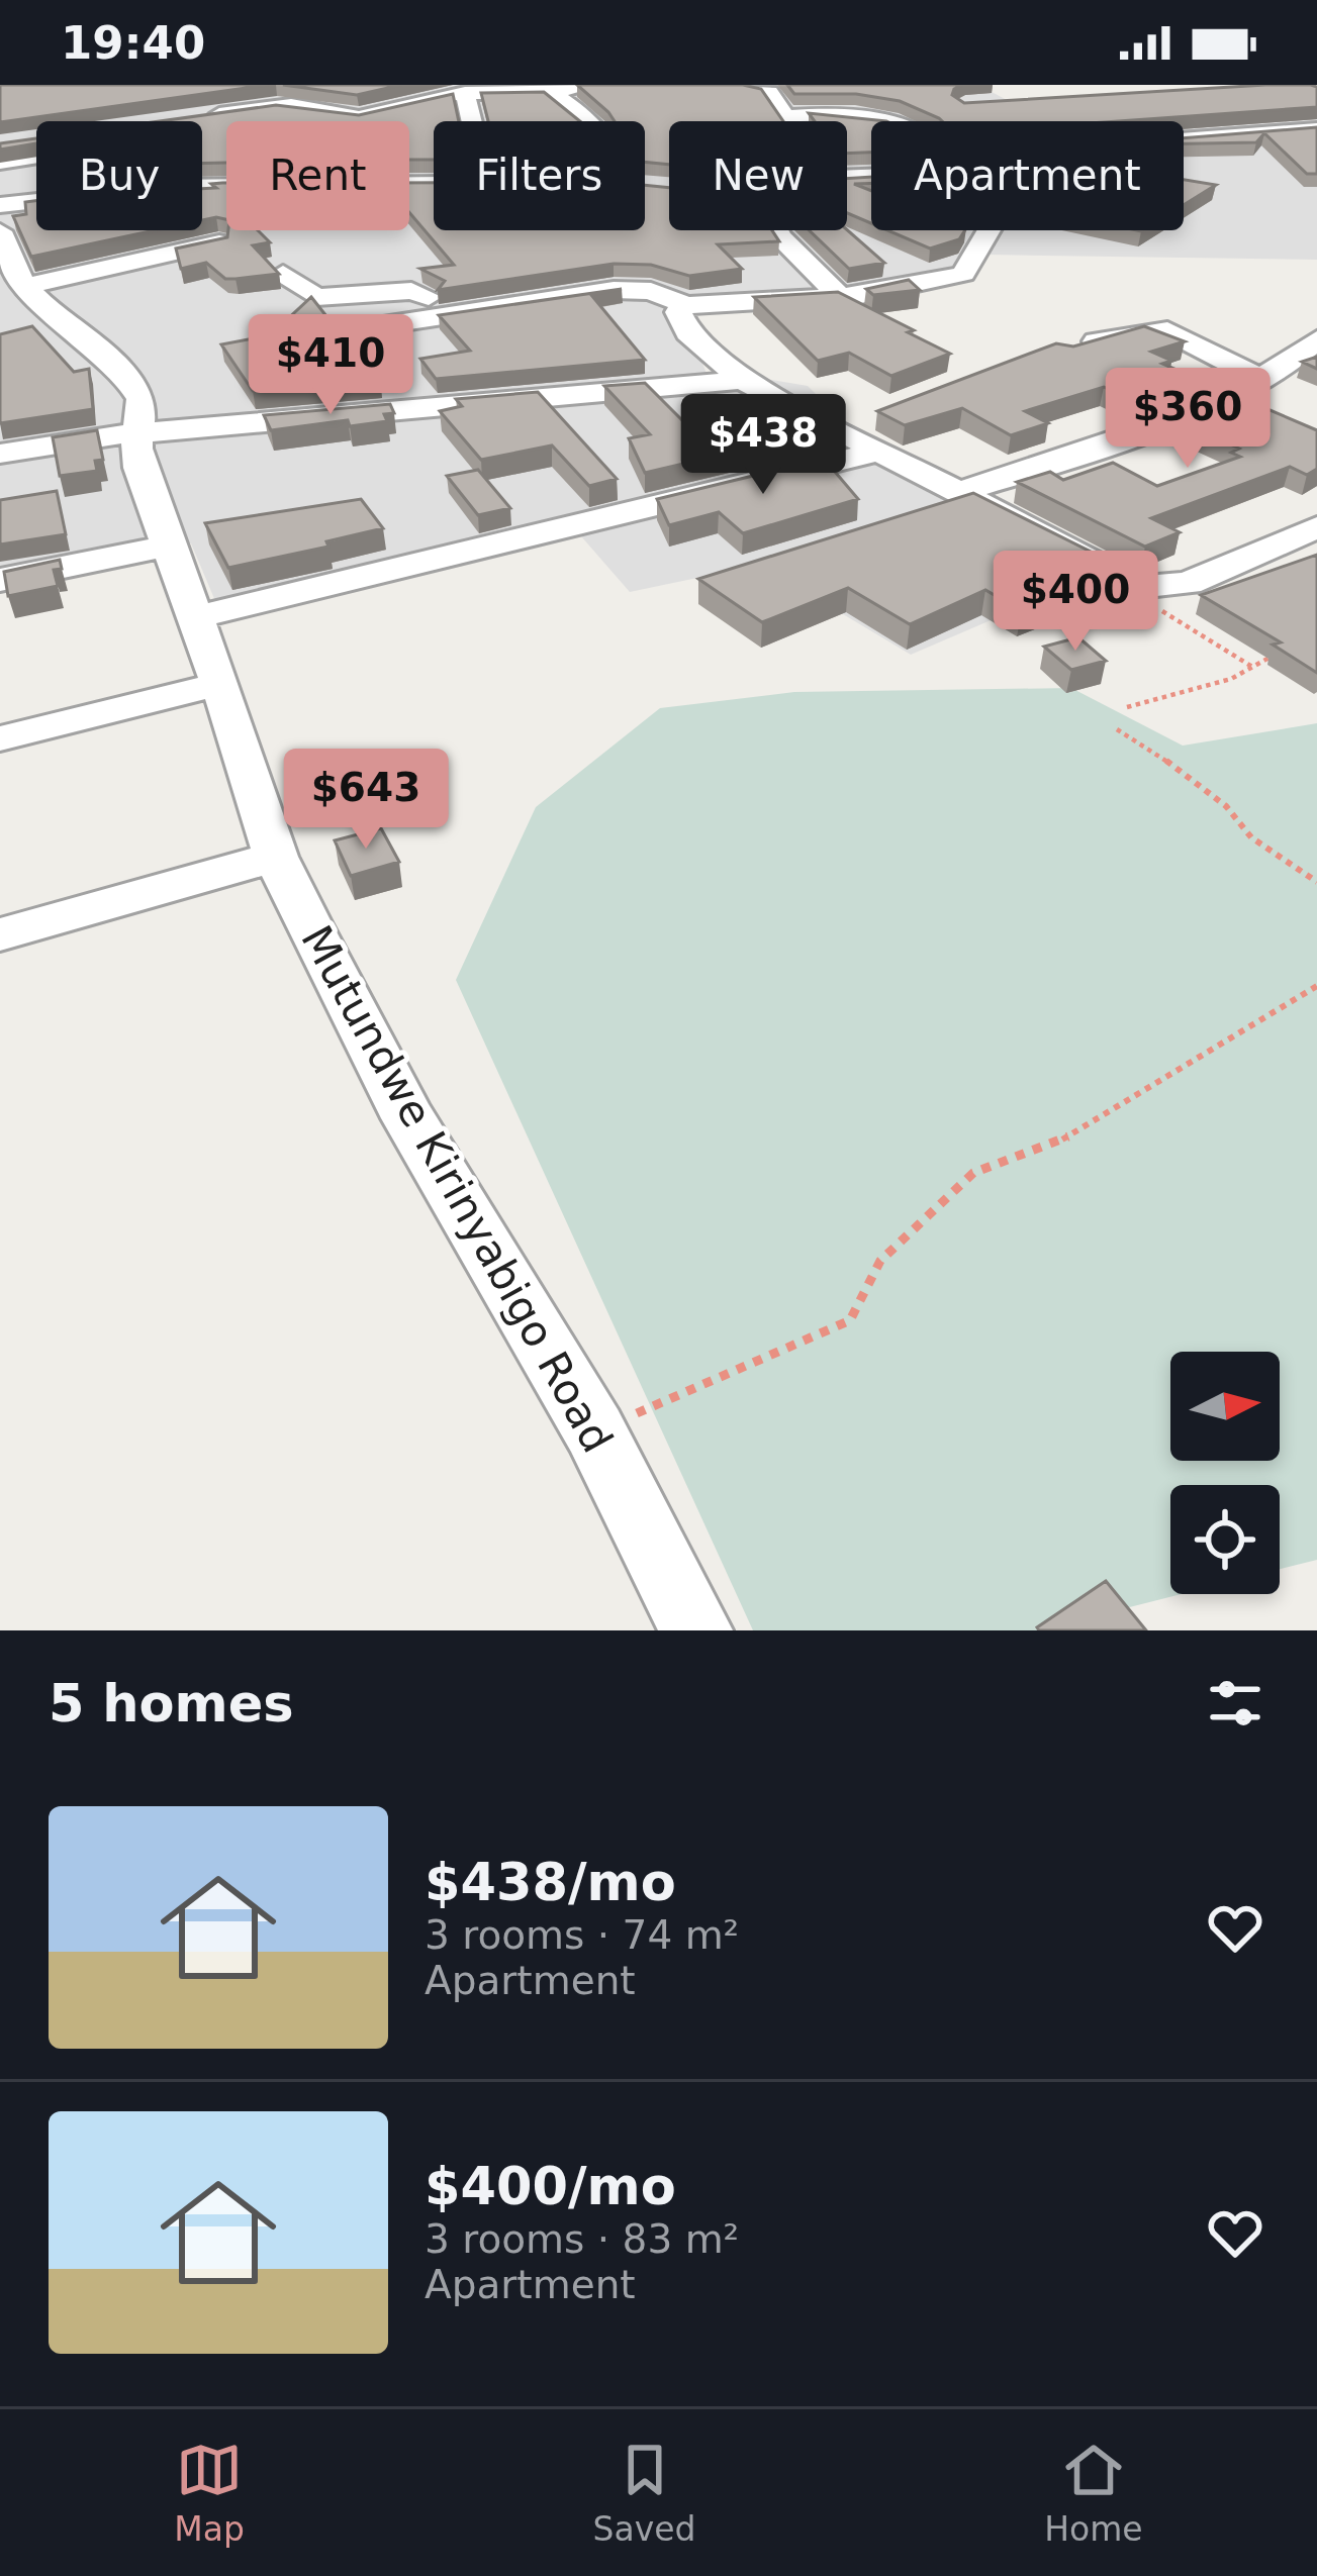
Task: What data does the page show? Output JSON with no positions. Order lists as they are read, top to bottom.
{
  "streets": {
    "street": ["Mutundwe Kirinyabigo Road"]
  },
  "north": "right",
  "page": {
    "status": "19:40",
    "chip": [
      "Buy",
      "Rent",
      "Filters",
      "New",
      "Apartment"
    ],
    "price": [
      "$410",
      "$360",
      "$438",
      "$400",
      "$643"
    ],
    "heading": "5 homes",
    "list": [
      {
        "name": "$438/mo",
        "note": "3 rooms · 74 m² · Apartment"
      },
      {
        "name": "$400/mo",
        "note": "3 rooms · 83 m² · Apartment"
      }
    ],
    "tabs": ["Map", "Saved", "Home"]
  }
}
